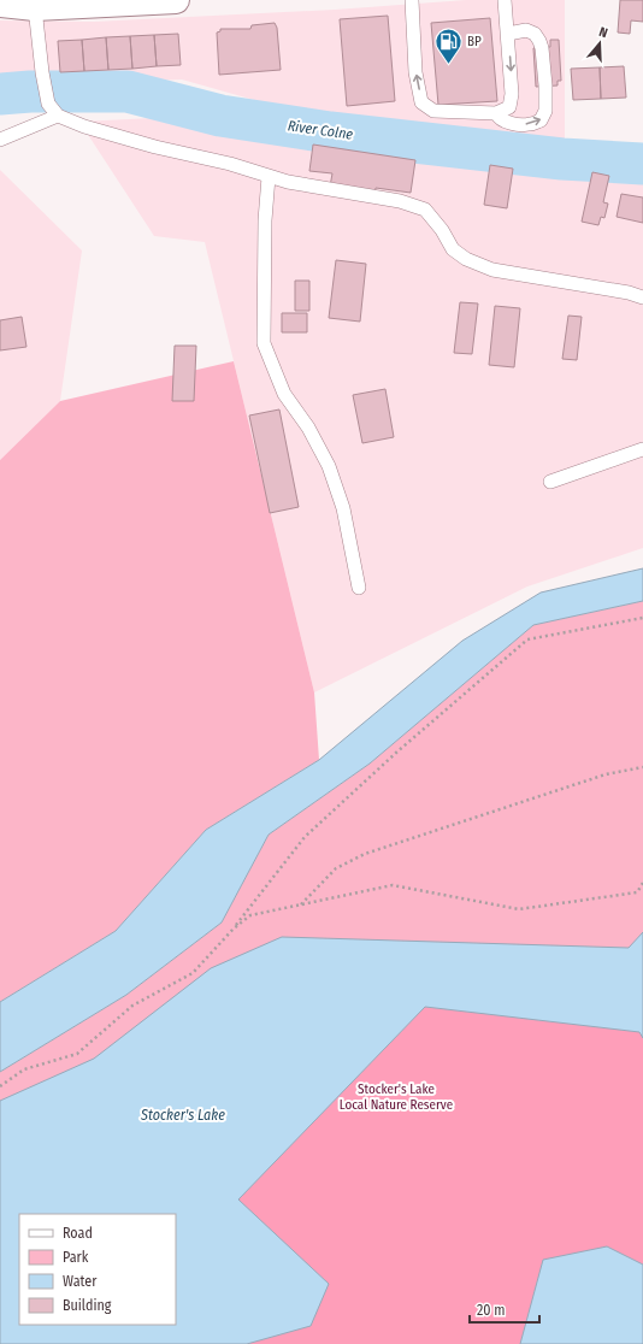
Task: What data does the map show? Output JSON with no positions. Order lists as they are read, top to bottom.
{
  "water": ["River Colne", "Stocker's Lake"],
  "parks": ["Stocker's Lake Local Nature Reserve"],
  "places": {
    "fuel station": ["BP"]
  },
  "legend": [
    "Road",
    "Park",
    "Water",
    "Building"
  ],
  "scale_bar": "20 m",
  "north": "top"
}
